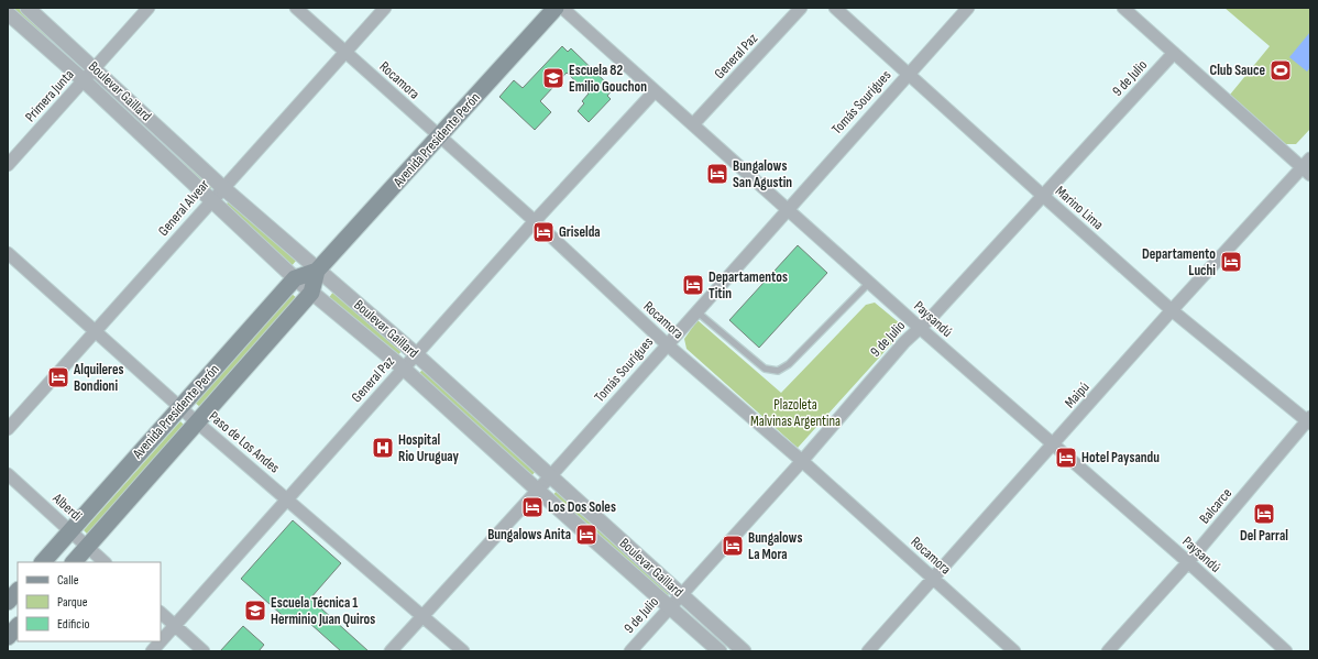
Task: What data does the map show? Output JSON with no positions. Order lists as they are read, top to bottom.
{
  "streets": {
    "main road": ["Avenida Presidente Perón"],
    "street": [
      "General Paz",
      "9 de Julio",
      "Rocamora",
      "Boulevar Gaillard",
      "Primera Junta",
      "Tomás Sourigues",
      "General Alvear",
      "Marino Lima",
      "Paysandú",
      "Maipú",
      "Paso de Los Andes",
      "Balcarce",
      "Alberdi"
    ]
  },
  "crossings": [
    ["General Paz", "Rocamora"],
    ["General Paz", "Boulevar Gaillard"],
    ["General Paz", "Paysandú"],
    ["General Paz", "Paso de Los Andes"],
    ["9 de Julio", "Rocamora"],
    ["9 de Julio", "Boulevar Gaillard"],
    ["9 de Julio", "Marino Lima"],
    ["9 de Julio", "Paysandú"],
    ["Rocamora", "Tomás Sourigues"],
    ["Rocamora", "Avenida Presidente Perón"],
    ["Rocamora", "General Alvear"],
    ["Rocamora", "Maipú"],
    ["Boulevar Gaillard", "Primera Junta"],
    ["Boulevar Gaillard", "Tomás Sourigues"],
    ["Boulevar Gaillard", "Avenida Presidente Perón"],
    ["Boulevar Gaillard", "General Alvear"],
    ["Tomás Sourigues", "Marino Lima"],
    ["Tomás Sourigues", "Paysandú"],
    ["Tomás Sourigues", "Paso de Los Andes"],
    ["Avenida Presidente Perón", "Paso de Los Andes"],
    ["Avenida Presidente Perón", "Alberdi"],
    ["General Alvear", "Paso de Los Andes"],
    ["Marino Lima", "Maipú"],
    ["Marino Lima", "Balcarce"],
    ["Paysandú", "Maipú"],
    ["Paysandú", "Balcarce"]
  ],
  "parks": ["Plazoleta Malvinas Argentina"],
  "places": {
    "sports": ["Club Sauce"],
    "school or university": ["Escuela 82 Emilio Gouchon", "Escuela Técnica 1 Herminio Juan Quiros"],
    "hotel": [
      "Bungalows San Agustin",
      "Griselda",
      "Departamento Luchi",
      "Departamentos Titin",
      "Alquileres Bondioni",
      "Hotel Paysandu",
      "Los Dos Soles",
      "Del Parral",
      "Bungalows Anita",
      "Bungalows La Mora"
    ],
    "hospital": ["Hospital Rio Uruguay"]
  },
  "legend": ["Calle", "Parque", "Edificio"]
}
